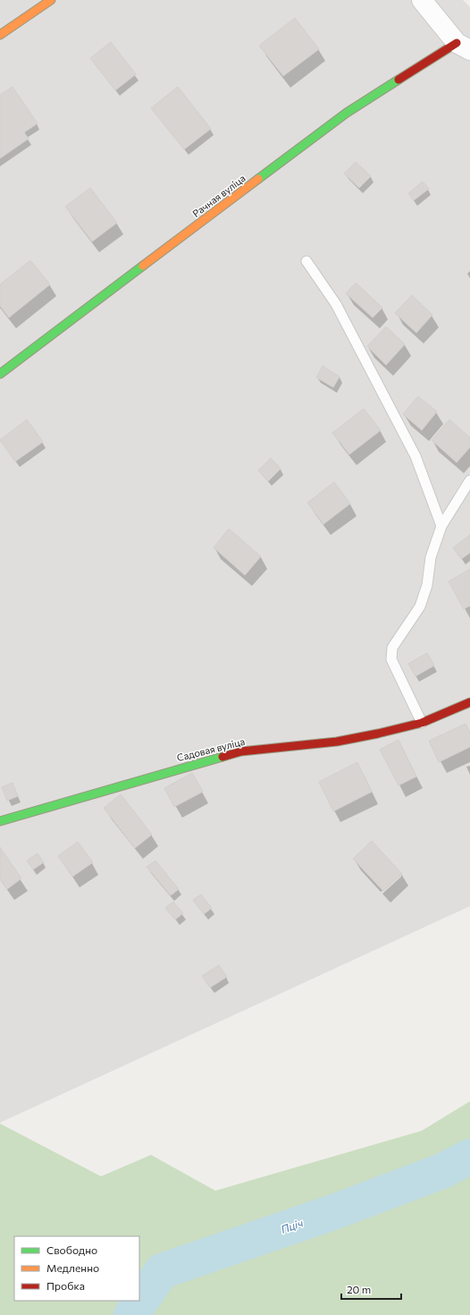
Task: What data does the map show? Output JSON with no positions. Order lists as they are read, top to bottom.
{
  "streets": {
    "street": ["Рачная вуліца", "Садовая вуліца"]
  },
  "water": ["Пціч"],
  "legend": ["Свободно", "Медленно", "Пробка"],
  "scale_bar": "20 m"
}
